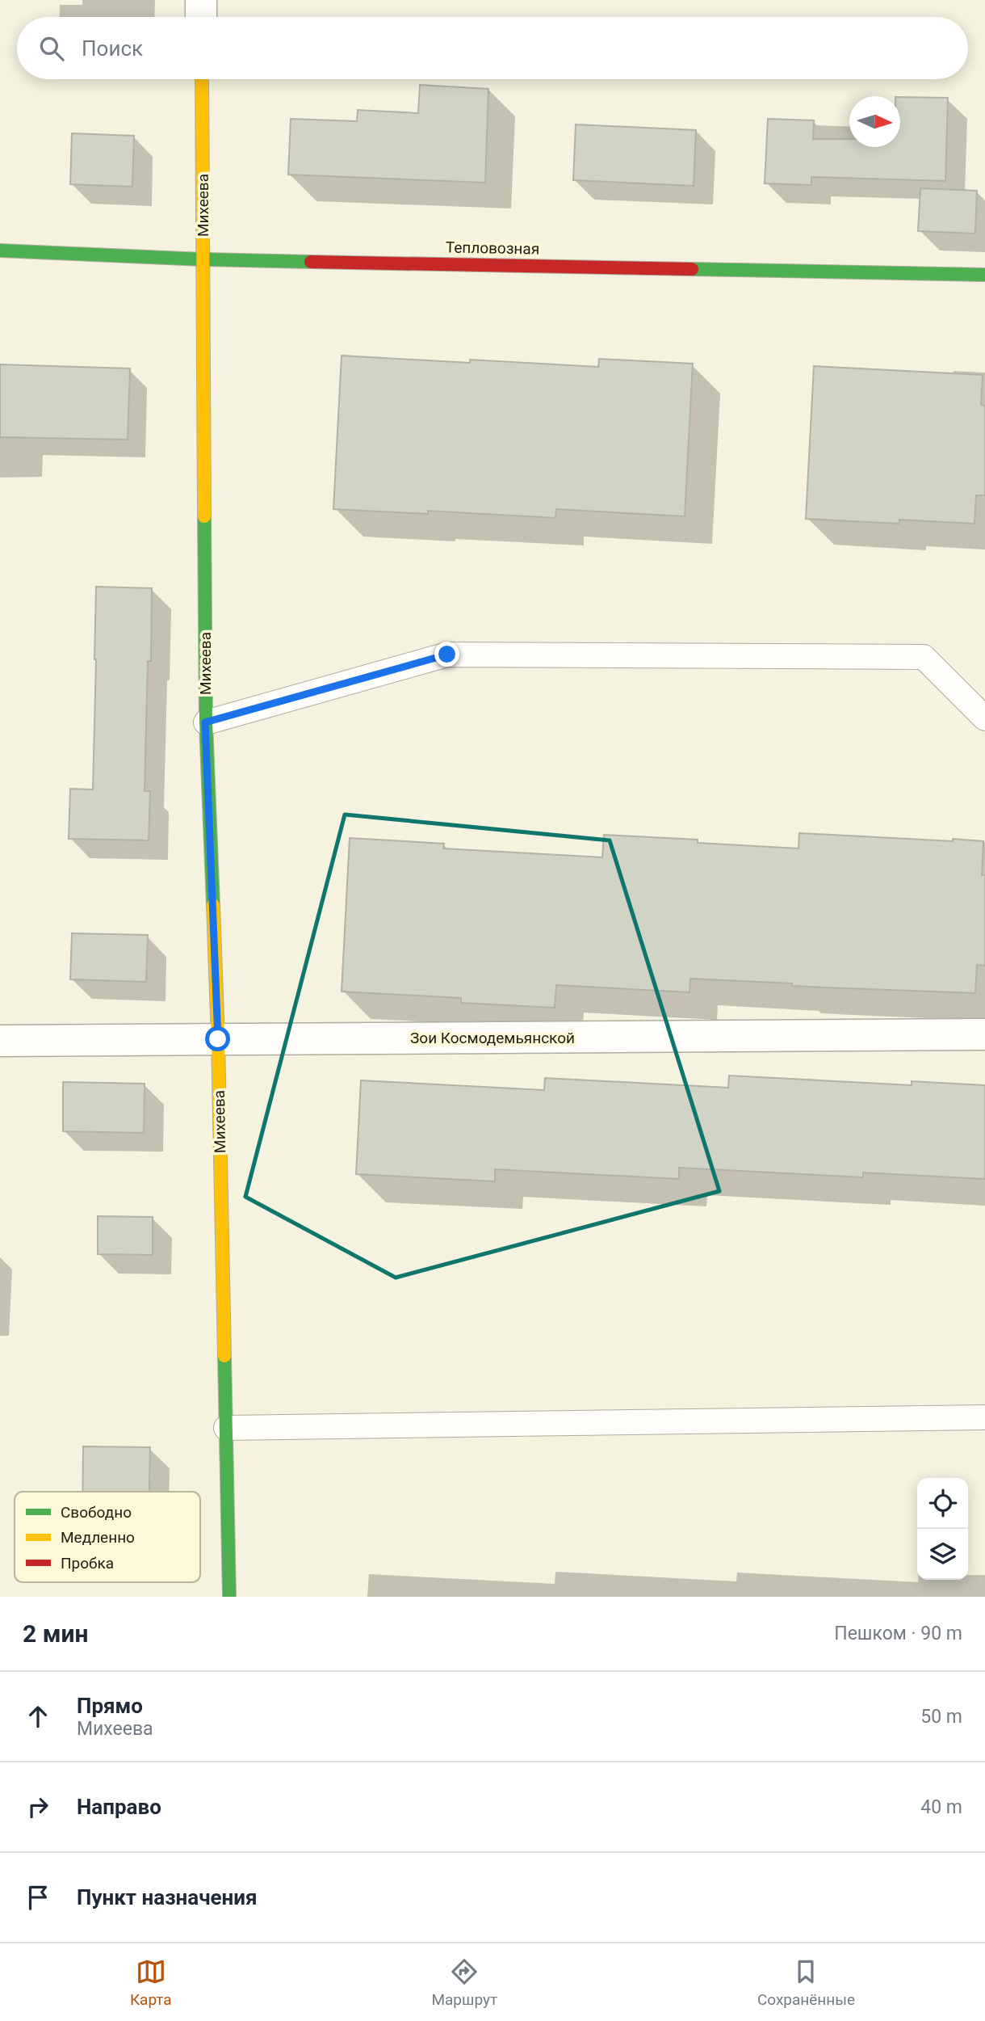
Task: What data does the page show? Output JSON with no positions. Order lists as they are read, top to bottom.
{
  "streets": {
    "street": ["Михеева", "Тепловозная", "Зои Космодемьянской"]
  },
  "crossings": [
    ["Михеева", "Тепловозная"],
    ["Михеева", "Зои Космодемьянской"]
  ],
  "legend": ["Свободно", "Медленно", "Пробка"],
  "north": "right",
  "page": {
    "search": "Поиск",
    "heading": ["2 мин", "Пешком · 90 m"],
    "list": [
      ["Прямо", "Михеева", "50 m"],
      ["Направо", "40 m"],
      "Пункт назначения"
    ],
    "nav": ["Карта", "Маршрут", "Сохранённые"]
  }
}
